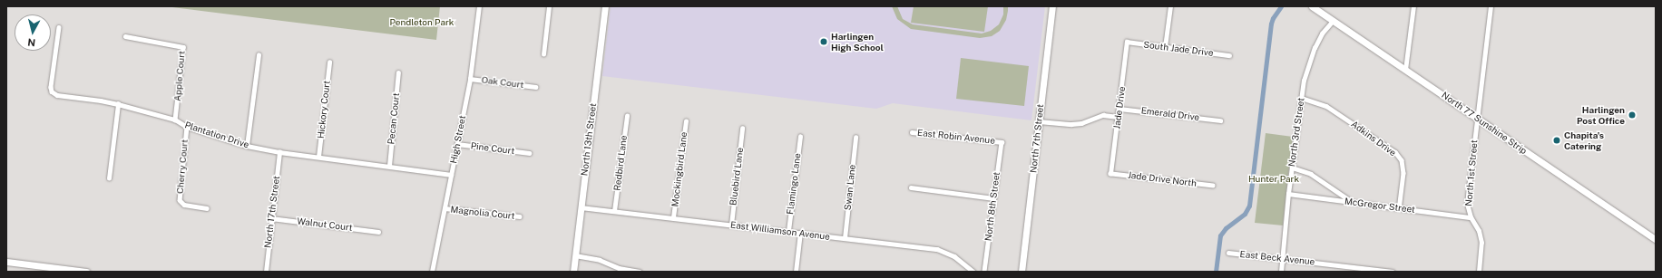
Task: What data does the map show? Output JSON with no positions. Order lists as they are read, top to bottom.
{
  "streets": {
    "street": [
      "South Jade Drive",
      "Apple Court",
      "Oak Court",
      "Jade Drive",
      "Hickory Court",
      "Emerald Drive",
      "Pecan Court",
      "North 77 Sunshine Strip",
      "North 3rd Street",
      "Plantation Drive",
      "East Robin Avenue",
      "North 7th Street",
      "Adkins Drive",
      "High Street",
      "North 13th Street",
      "Pine Court",
      "Redbird Lane",
      "Cherry Court",
      "Mockingbird Lane",
      "North 1st Street",
      "Bluebird Lane",
      "Jade Drive North",
      "Flamingo Lane",
      "Swan Lane",
      "McGregor Street",
      "North 8th Street",
      "North 17th Street",
      "Magnolia Court",
      "Walnut Court",
      "East Williamson Avenue",
      "East Beck Avenue"
    ]
  },
  "crossings": [
    ["South Jade Drive", "Jade Drive"],
    ["Apple Court", "Plantation Drive"],
    ["Oak Court", "High Street"],
    ["Jade Drive", "Emerald Drive"],
    ["Jade Drive", "Jade Drive North"],
    ["Hickory Court", "Plantation Drive"],
    ["Pecan Court", "Plantation Drive"],
    ["North 77 Sunshine Strip", "North 3rd Street"],
    ["North 77 Sunshine Strip", "North 1st Street"],
    ["North 3rd Street", "Adkins Drive"],
    ["North 3rd Street", "McGregor Street"],
    ["North 3rd Street", "East Beck Avenue"],
    ["Plantation Drive", "High Street"],
    ["Plantation Drive", "Cherry Court"],
    ["Plantation Drive", "North 17th Street"],
    ["East Robin Avenue", "North 8th Street"],
    ["Adkins Drive", "McGregor Street"],
    ["High Street", "Pine Court"],
    ["High Street", "Magnolia Court"],
    ["North 13th Street", "East Williamson Avenue"],
    ["Redbird Lane", "East Williamson Avenue"],
    ["Mockingbird Lane", "East Williamson Avenue"],
    ["North 1st Street", "McGregor Street"],
    ["Bluebird Lane", "East Williamson Avenue"],
    ["Flamingo Lane", "East Williamson Avenue"],
    ["Swan Lane", "East Williamson Avenue"],
    ["North 17th Street", "Walnut Court"]
  ],
  "parks": ["Pendleton Park", "Hunter Park"],
  "places": ["Harlingen High School", "Harlingen Post Office", "Chapita's Catering"],
  "north": "bottom"
}
